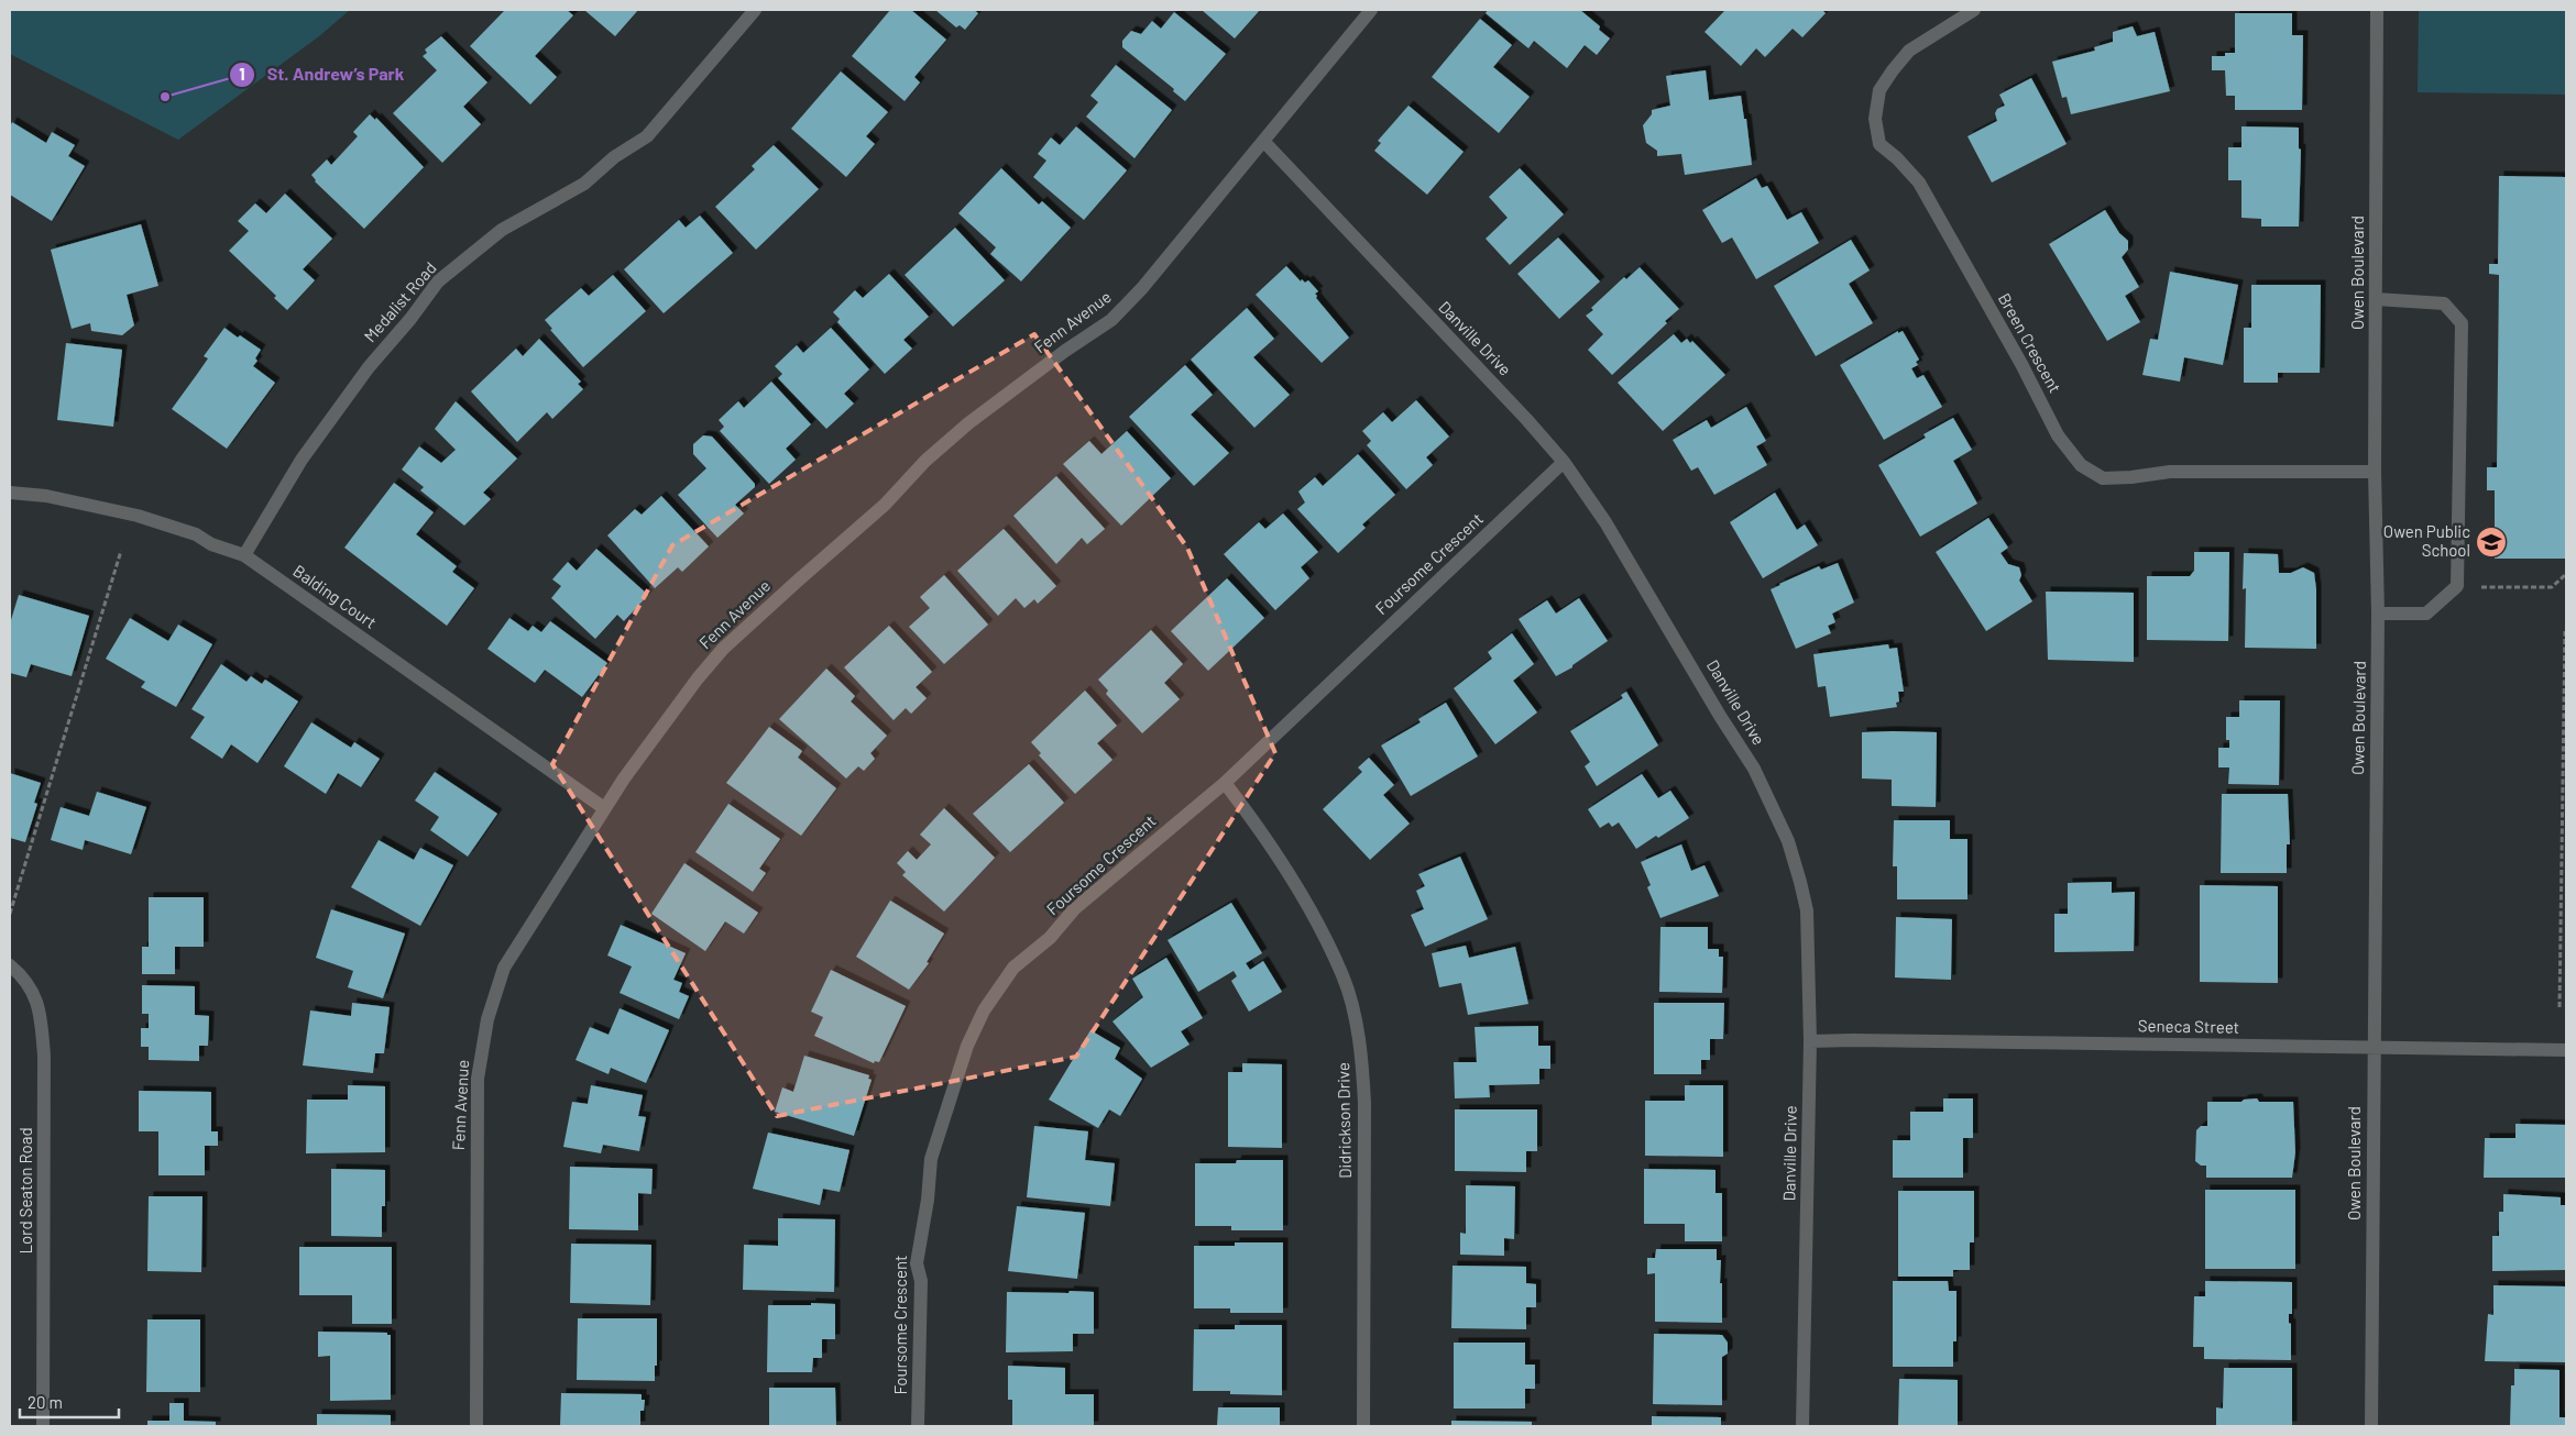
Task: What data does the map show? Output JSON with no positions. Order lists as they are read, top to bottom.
{
  "streets": {
    "street": [
      "Owen Boulevard",
      "Medalist Road",
      "Fenn Avenue",
      "Danville Drive",
      "Breen Crescent",
      "Foursome Crescent",
      "Balding Court",
      "Seneca Street",
      "Didrickson Drive",
      "Lord Seaton Road"
    ]
  },
  "crossings": [
    ["Owen Boulevard", "Breen Crescent"],
    ["Owen Boulevard", "Seneca Street"],
    ["Medalist Road", "Balding Court"],
    ["Fenn Avenue", "Danville Drive"],
    ["Fenn Avenue", "Balding Court"],
    ["Danville Drive", "Foursome Crescent"],
    ["Danville Drive", "Seneca Street"],
    ["Foursome Crescent", "Didrickson Drive"]
  ],
  "places": {
    "other": ["St. Andrew’s Park"],
    "school or university": ["Owen Public School"]
  },
  "scale_bar": "20 m"
}
